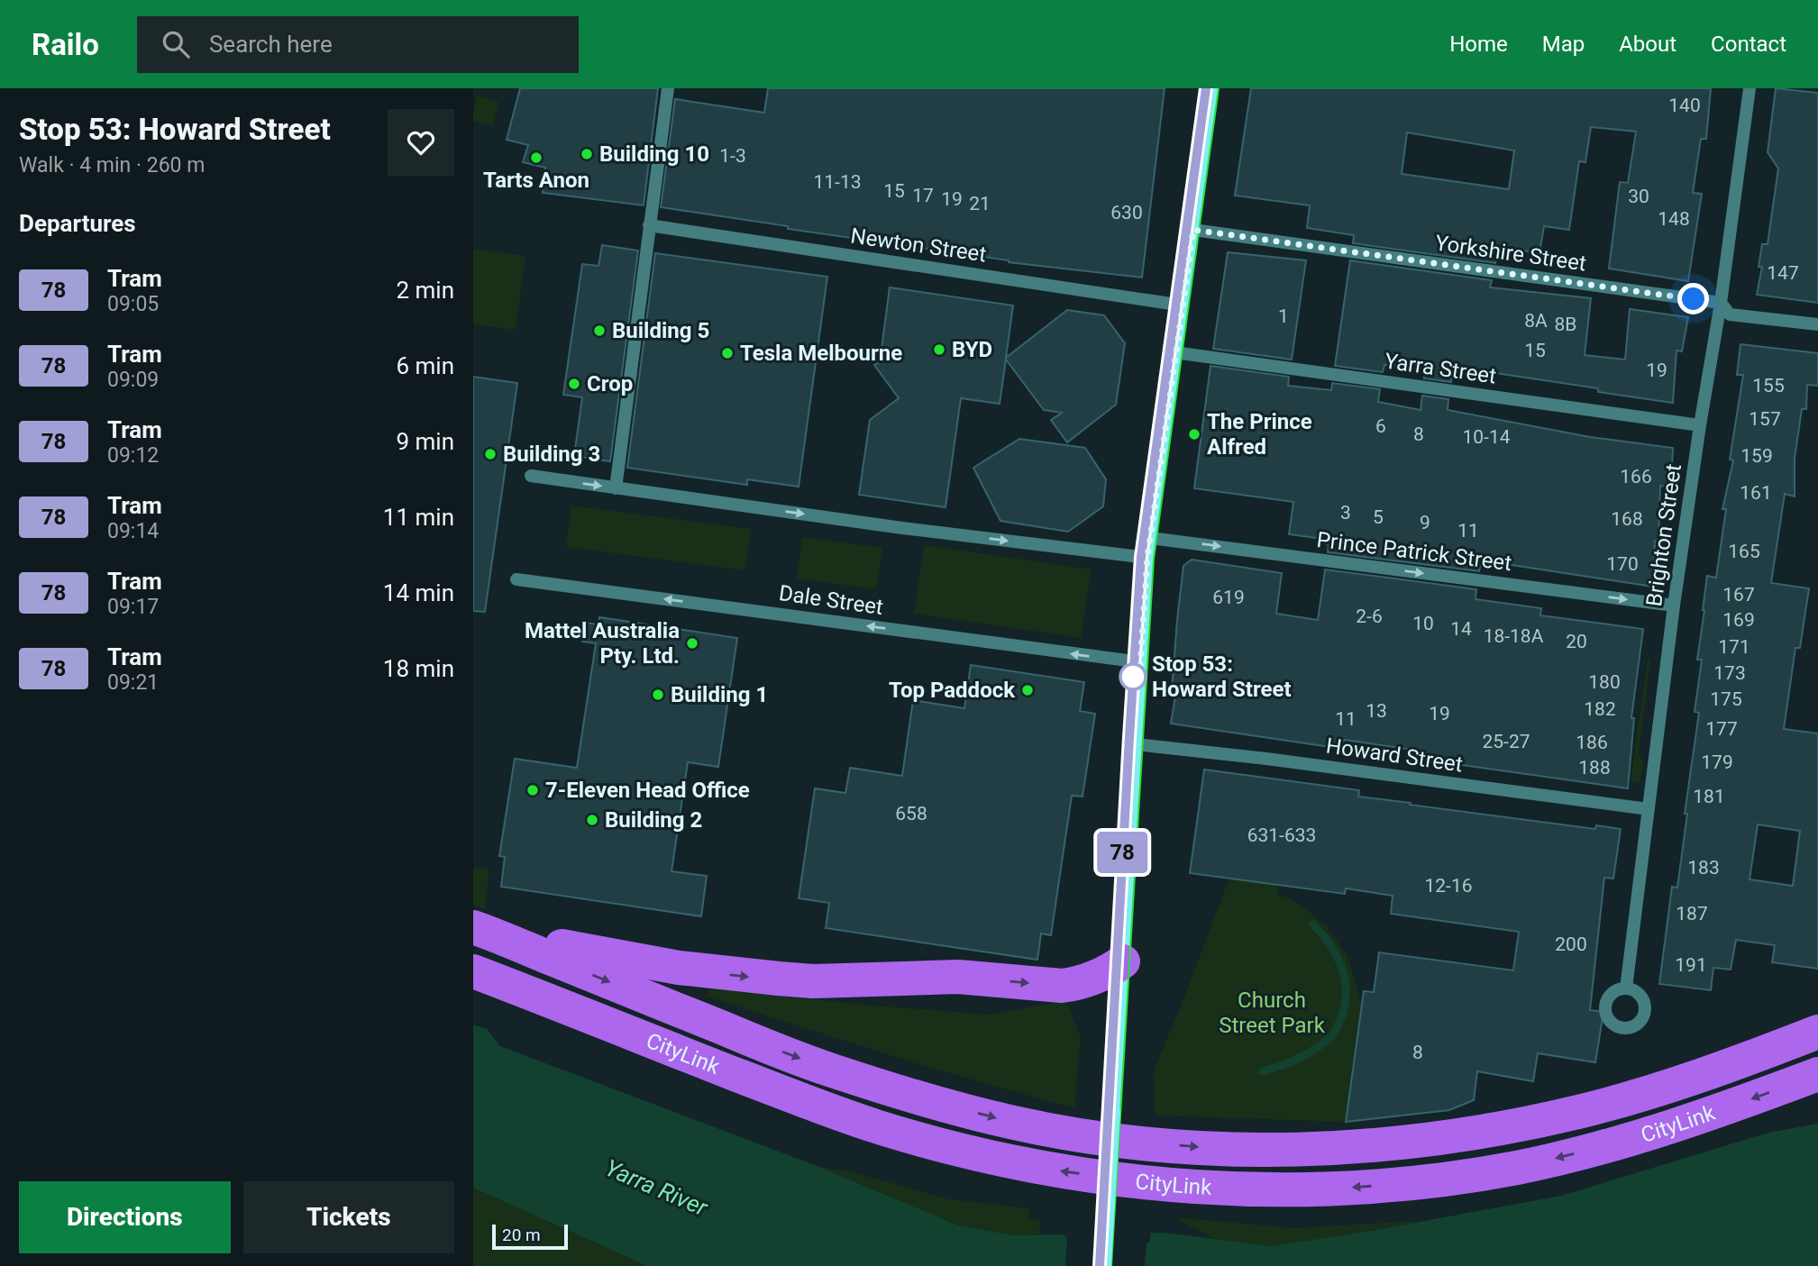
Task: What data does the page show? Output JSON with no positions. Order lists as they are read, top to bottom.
{
  "streets": {
    "highway": ["CityLink"],
    "street": [
      "Newton Street",
      "Yorkshire Street",
      "Yarra Street",
      "Brighton Street",
      "Prince Patrick Street",
      "Dale Street",
      "Howard Street"
    ]
  },
  "crossings": [
    ["Yorkshire Street", "Brighton Street"],
    ["Yarra Street", "Brighton Street"],
    ["Brighton Street", "Prince Patrick Street"],
    ["Brighton Street", "Howard Street"]
  ],
  "one_way": ["Prince Patrick Street"],
  "water": ["Yarra River"],
  "parks": ["Church Street Park"],
  "places": [
    "Building 10",
    "Tarts Anon",
    "Building 5",
    "BYD",
    "Tesla Melbourne",
    "Crop",
    "The Prince Alfred",
    "Building 3",
    "Mattel Australia Pty. Ltd.",
    "Stop 53: Howard Street",
    "Top Paddock",
    "Building 1",
    "7-Eleven Head Office",
    "Building 2"
  ],
  "lines": ["tram line 78"],
  "house_numbers": [
    "140",
    "1-3",
    "11-13",
    "15",
    "17",
    "30",
    "19",
    "21",
    "630",
    "148",
    "147",
    "1",
    "8A",
    "8B",
    "15",
    "19",
    "155",
    "157",
    "6",
    "8",
    "10-14",
    "159",
    "166",
    "161",
    "3",
    "5",
    "168",
    "9",
    "11",
    "165",
    "170",
    "167",
    "619",
    "2-6",
    "169",
    "10",
    "14",
    "18-18A",
    "20",
    "171",
    "173",
    "180",
    "175",
    "182",
    "13",
    "19",
    "11",
    "177",
    "25-27",
    "186",
    "179",
    "188",
    "181",
    "658",
    "631-633",
    "183",
    "12-16",
    "187",
    "200",
    "191",
    "8"
  ],
  "scale_bar": "20 m",
  "page": {
    "header": "Railo",
    "search": "Search here",
    "nav": [
      "Home",
      "Map",
      "About",
      "Contact"
    ],
    "heading": [
      ["Stop 53: Howard Street", "Walk · 4 min · 260 m"],
      "Departures"
    ],
    "on_map": "78",
    "list": [
      {
        "mark": "78",
        "name": "Tram",
        "note": "09:05",
        "value": "2 min"
      },
      {
        "mark": "78",
        "name": "Tram",
        "note": "09:09",
        "value": "6 min"
      },
      {
        "mark": "78",
        "name": "Tram",
        "note": "09:12",
        "value": "9 min"
      },
      {
        "mark": "78",
        "name": "Tram",
        "note": "09:14",
        "value": "11 min"
      },
      {
        "mark": "78",
        "name": "Tram",
        "note": "09:17",
        "value": "14 min"
      },
      {
        "mark": "78",
        "name": "Tram",
        "note": "09:21",
        "value": "18 min"
      }
    ],
    "buttons": ["Directions", "Tickets"],
    "scale": "20 m"
  }
}
